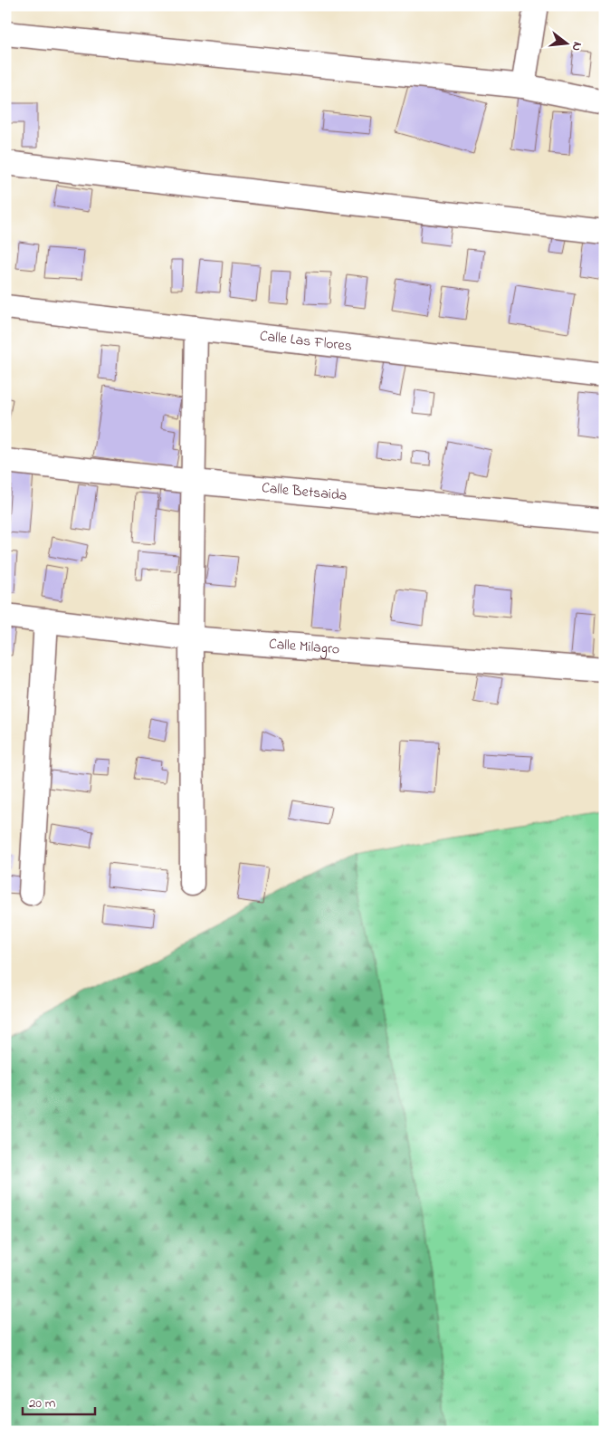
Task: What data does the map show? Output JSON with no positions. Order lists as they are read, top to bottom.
{
  "streets": {
    "street": ["Calle Las Flores", "Calle Betsaida", "Calle Milagro"]
  },
  "scale_bar": "20 m",
  "north": "right"
}
